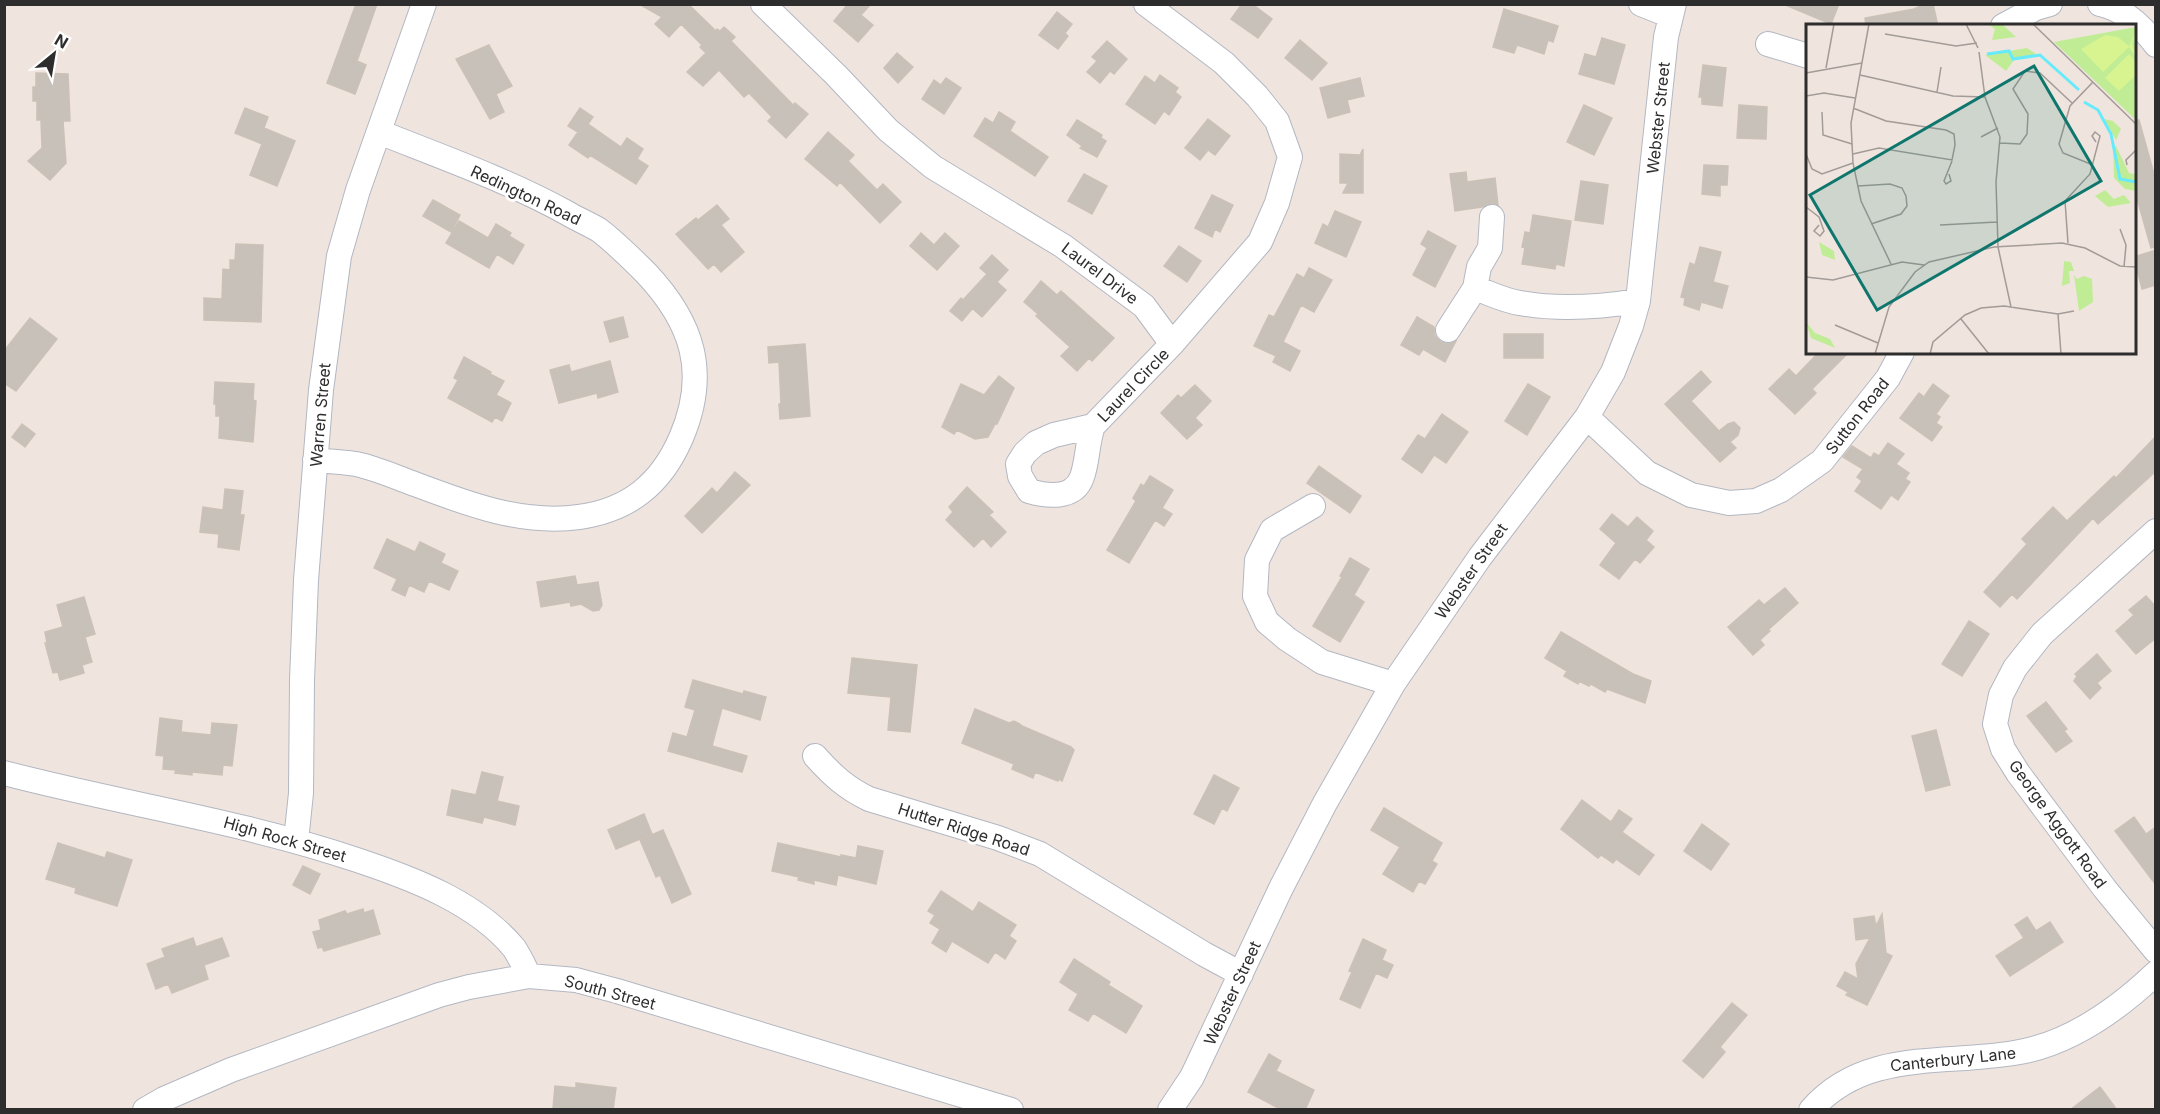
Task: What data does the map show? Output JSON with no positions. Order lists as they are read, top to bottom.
{
  "streets": {
    "street": [
      "Webster Street",
      "Redington Road",
      "Laurel Drive",
      "Laurel Circle",
      "Warren Street",
      "Sutton Road",
      "George Aggott Road",
      "Hutter Ridge Road",
      "High Rock Street",
      "South Street",
      "Canterbury Lane"
    ]
  },
  "crossings": [
    ["Webster Street", "Sutton Road"],
    ["Webster Street", "Hutter Ridge Road"],
    ["Redington Road", "Warren Street"],
    ["Laurel Drive", "Laurel Circle"],
    ["Warren Street", "High Rock Street"],
    ["High Rock Street", "South Street"]
  ],
  "north": "top right"
}
